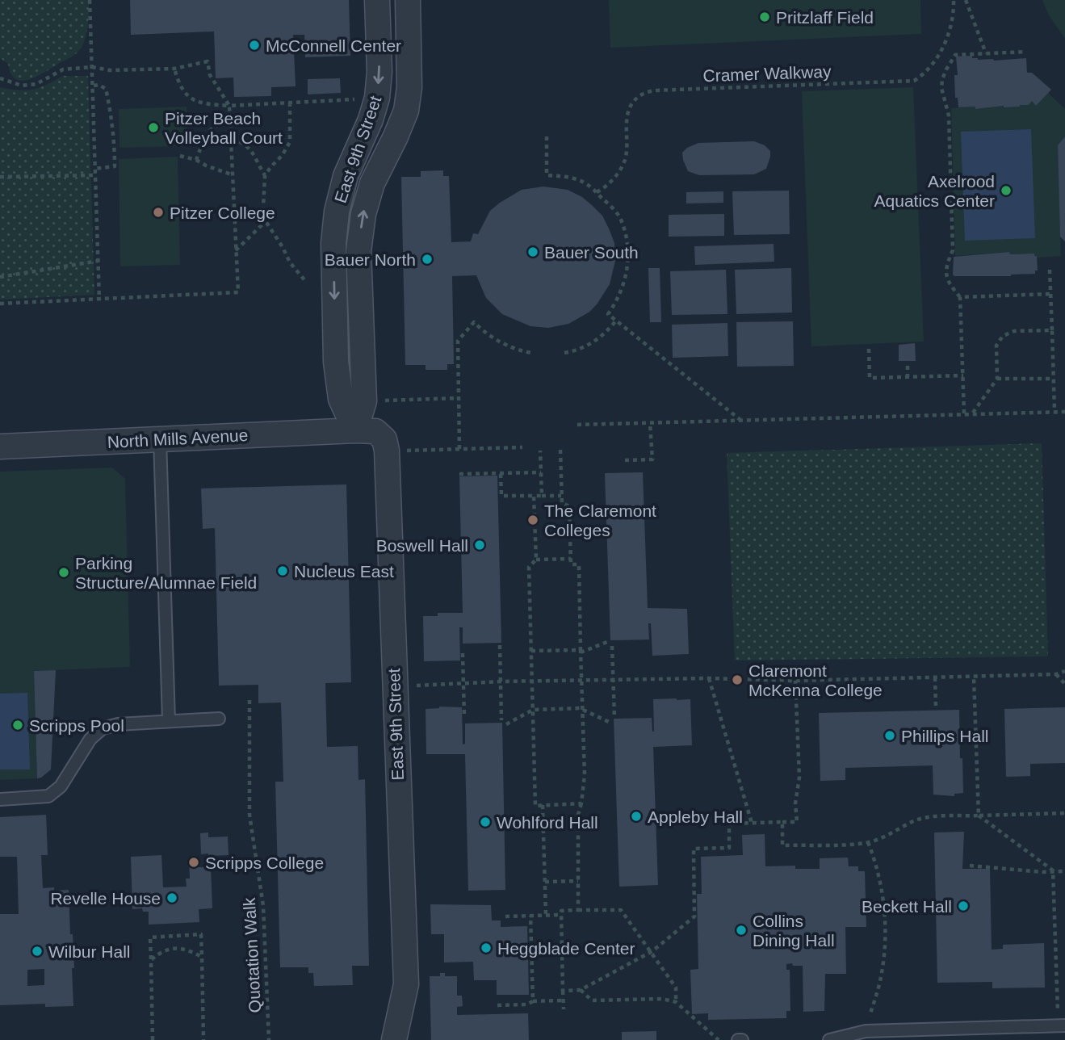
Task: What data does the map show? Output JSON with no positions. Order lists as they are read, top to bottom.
{
  "streets": {
    "street": ["East 9th Street", "North Mills Avenue"],
    "path": ["Cramer Walkway", "Quotation Walk"]
  },
  "crossings": [
    ["East 9th Street", "North Mills Avenue"]
  ],
  "places": [
    "Pritzlaff Field",
    "McConnell Center",
    "Pitzer Beach Volleyball Court",
    "Axelrood Aquatics Center",
    "Pitzer College",
    "Bauer South",
    "Bauer North",
    "The Claremont Colleges",
    "Boswell Hall",
    "Nucleus East",
    "Parking Structure/Alumnae Field",
    "Claremont McKenna College",
    "Scripps Pool",
    "Phillips Hall",
    "Appleby Hall",
    "Wohlford Hall",
    "Scripps College",
    "Revelle House",
    "Beckett Hall",
    "Collins Dining Hall",
    "Heggblade Center",
    "Wilbur Hall"
  ]
}
